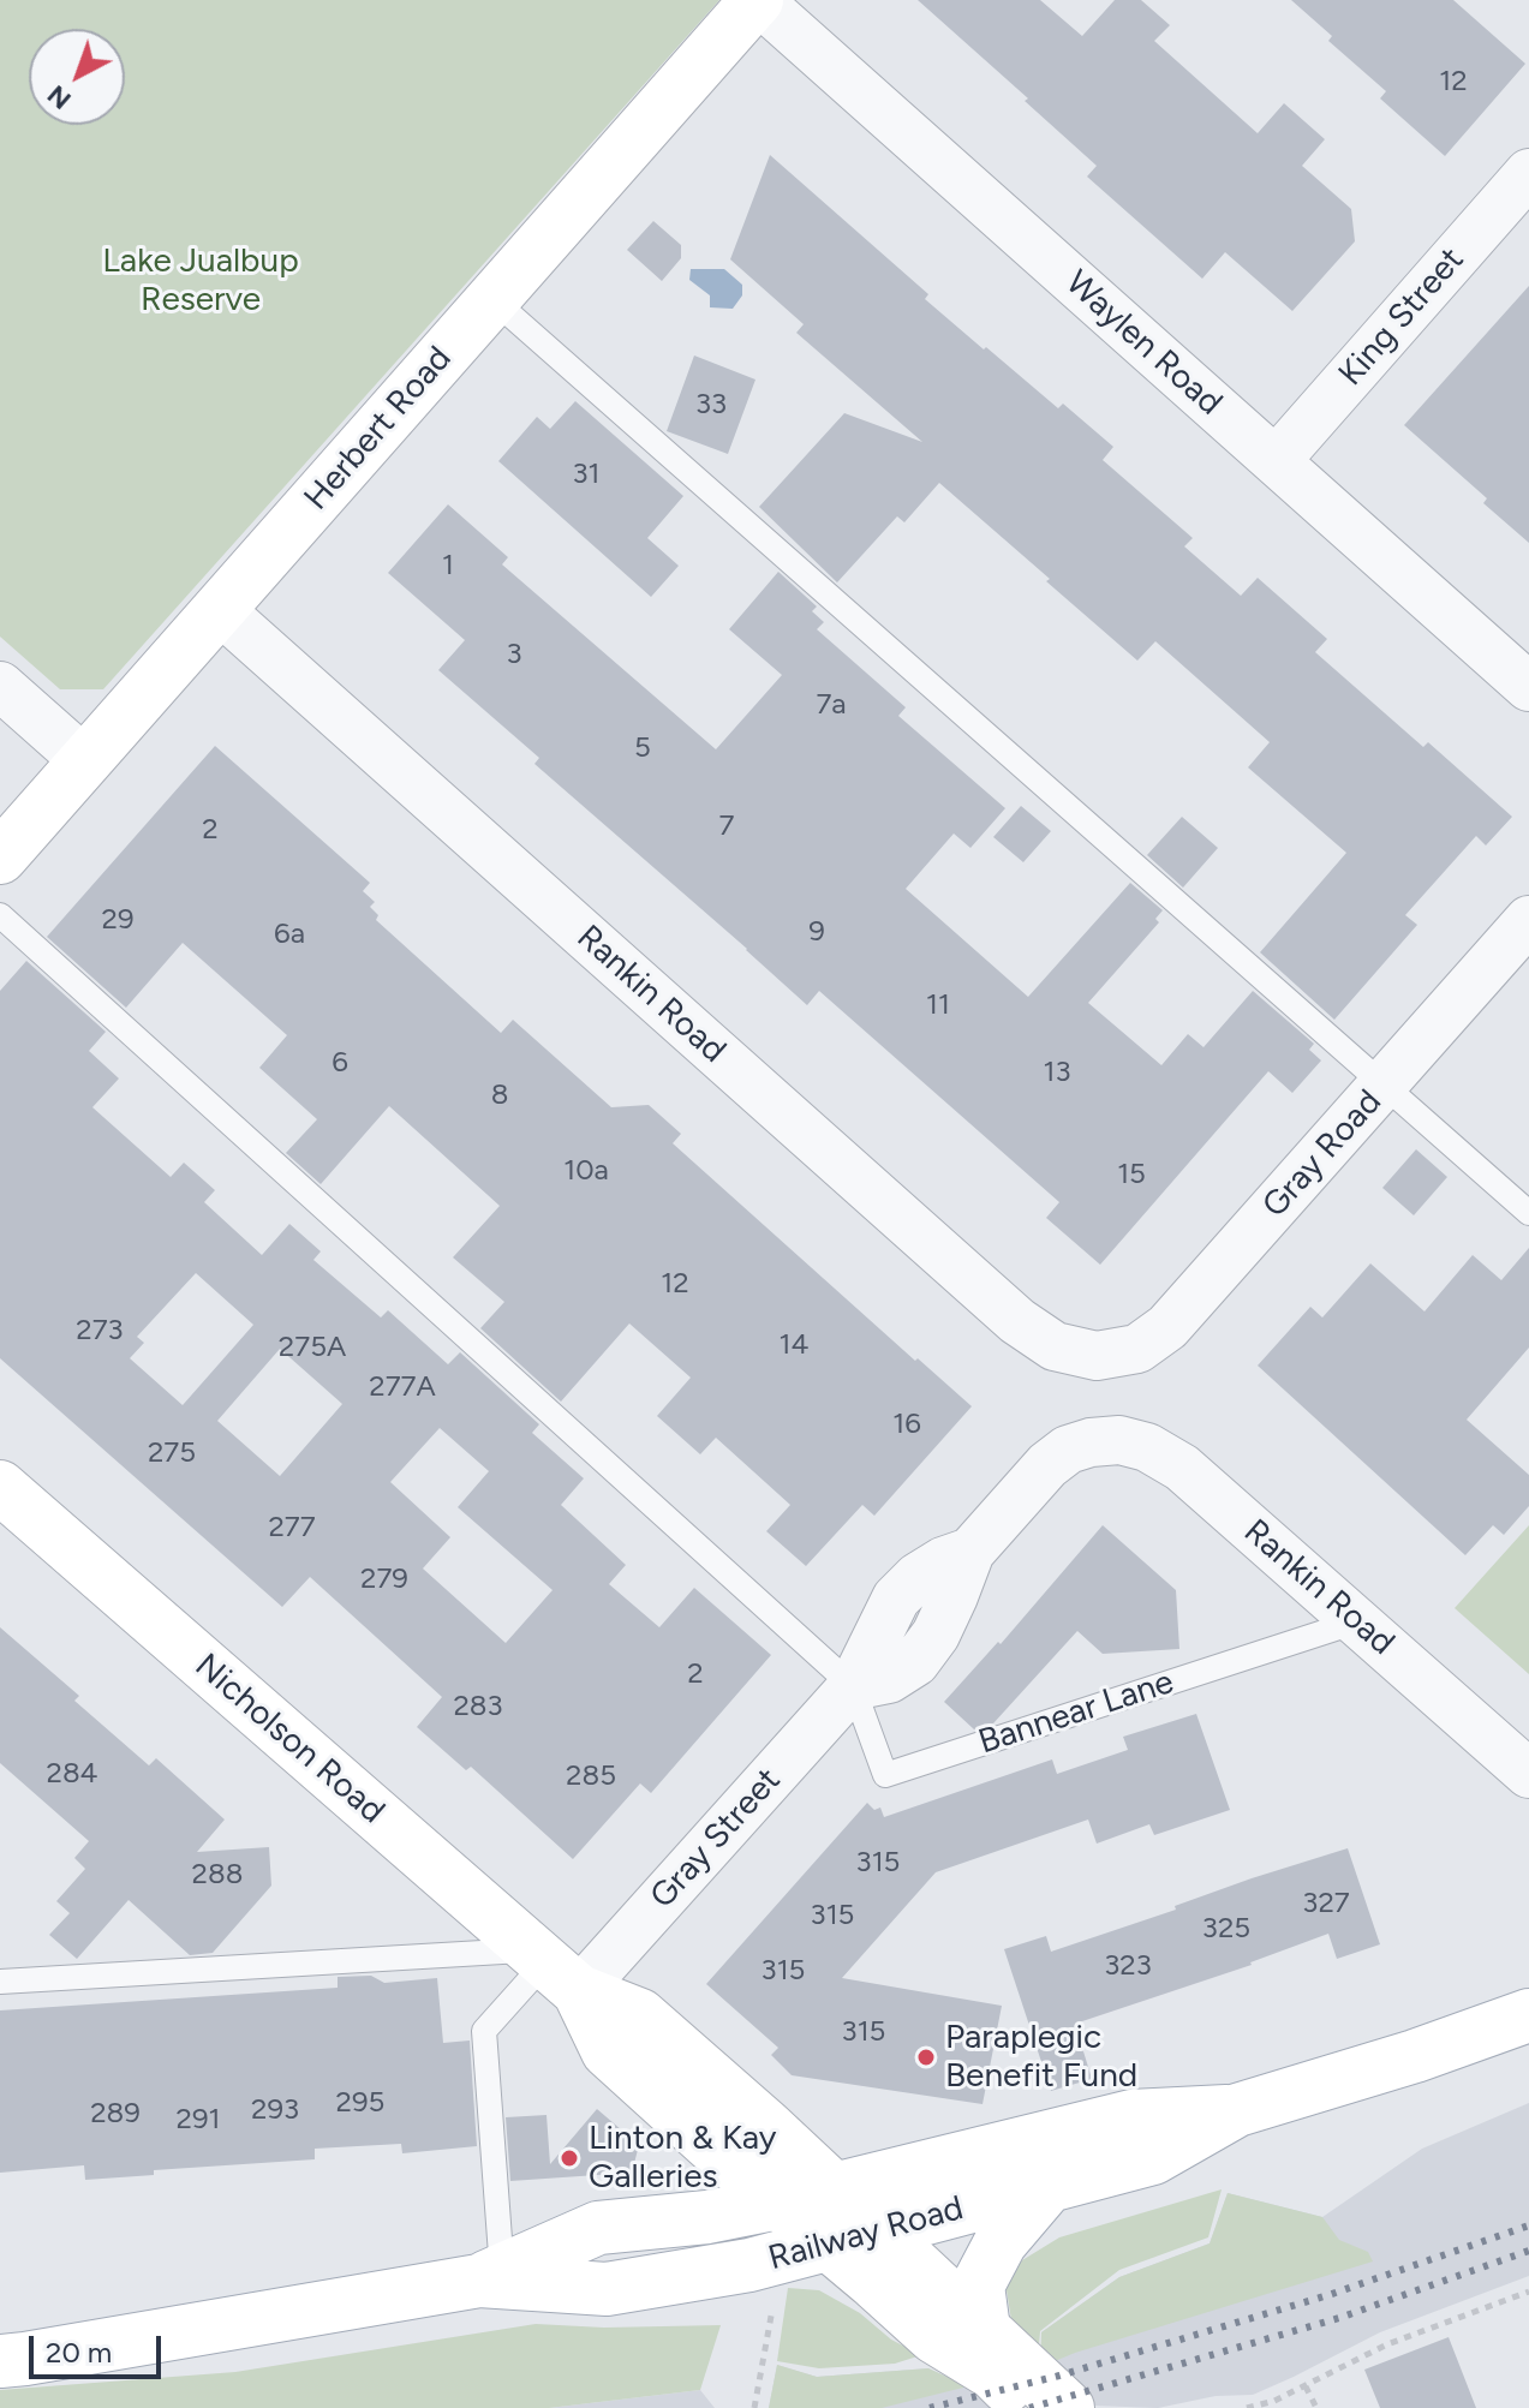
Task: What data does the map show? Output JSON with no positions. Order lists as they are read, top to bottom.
{
  "streets": {
    "main road": ["Herbert Road", "Nicholson Road", "Railway Road"],
    "street": [
      "King Street",
      "Waylen Road",
      "Rankin Road",
      "Gray Road",
      "Gray Street"
    ],
    "lane": ["Bannear Lane"]
  },
  "crossings": [
    ["King Street", "Waylen Road"],
    ["Waylen Road", "Herbert Road"],
    ["Herbert Road", "Rankin Road"],
    ["Rankin Road", "Gray Road"],
    ["Rankin Road", "Bannear Lane"],
    ["Rankin Road", "Gray Street"],
    ["Bannear Lane", "Gray Street"],
    ["Nicholson Road", "Gray Street"],
    ["Nicholson Road", "Railway Road"]
  ],
  "parks": ["Lake Jualbup Reserve"],
  "places": ["Paraplegic Benefit Fund", "Linton & Kay Galleries"],
  "house_numbers": [
    "12",
    "33",
    "31",
    "1",
    "3",
    "7a",
    "5",
    "7",
    "2",
    "29",
    "9",
    "6a",
    "11",
    "6",
    "13",
    "8",
    "10a",
    "15",
    "12",
    "273",
    "14",
    "275A",
    "277A",
    "16",
    "275",
    "277",
    "279",
    "2",
    "283",
    "284",
    "285",
    "315",
    "288",
    "327",
    "315",
    "325",
    "323",
    "315",
    "315",
    "295",
    "293",
    "289",
    "291"
  ],
  "scale_bar": "20 m",
  "north": "bottom left"
}
